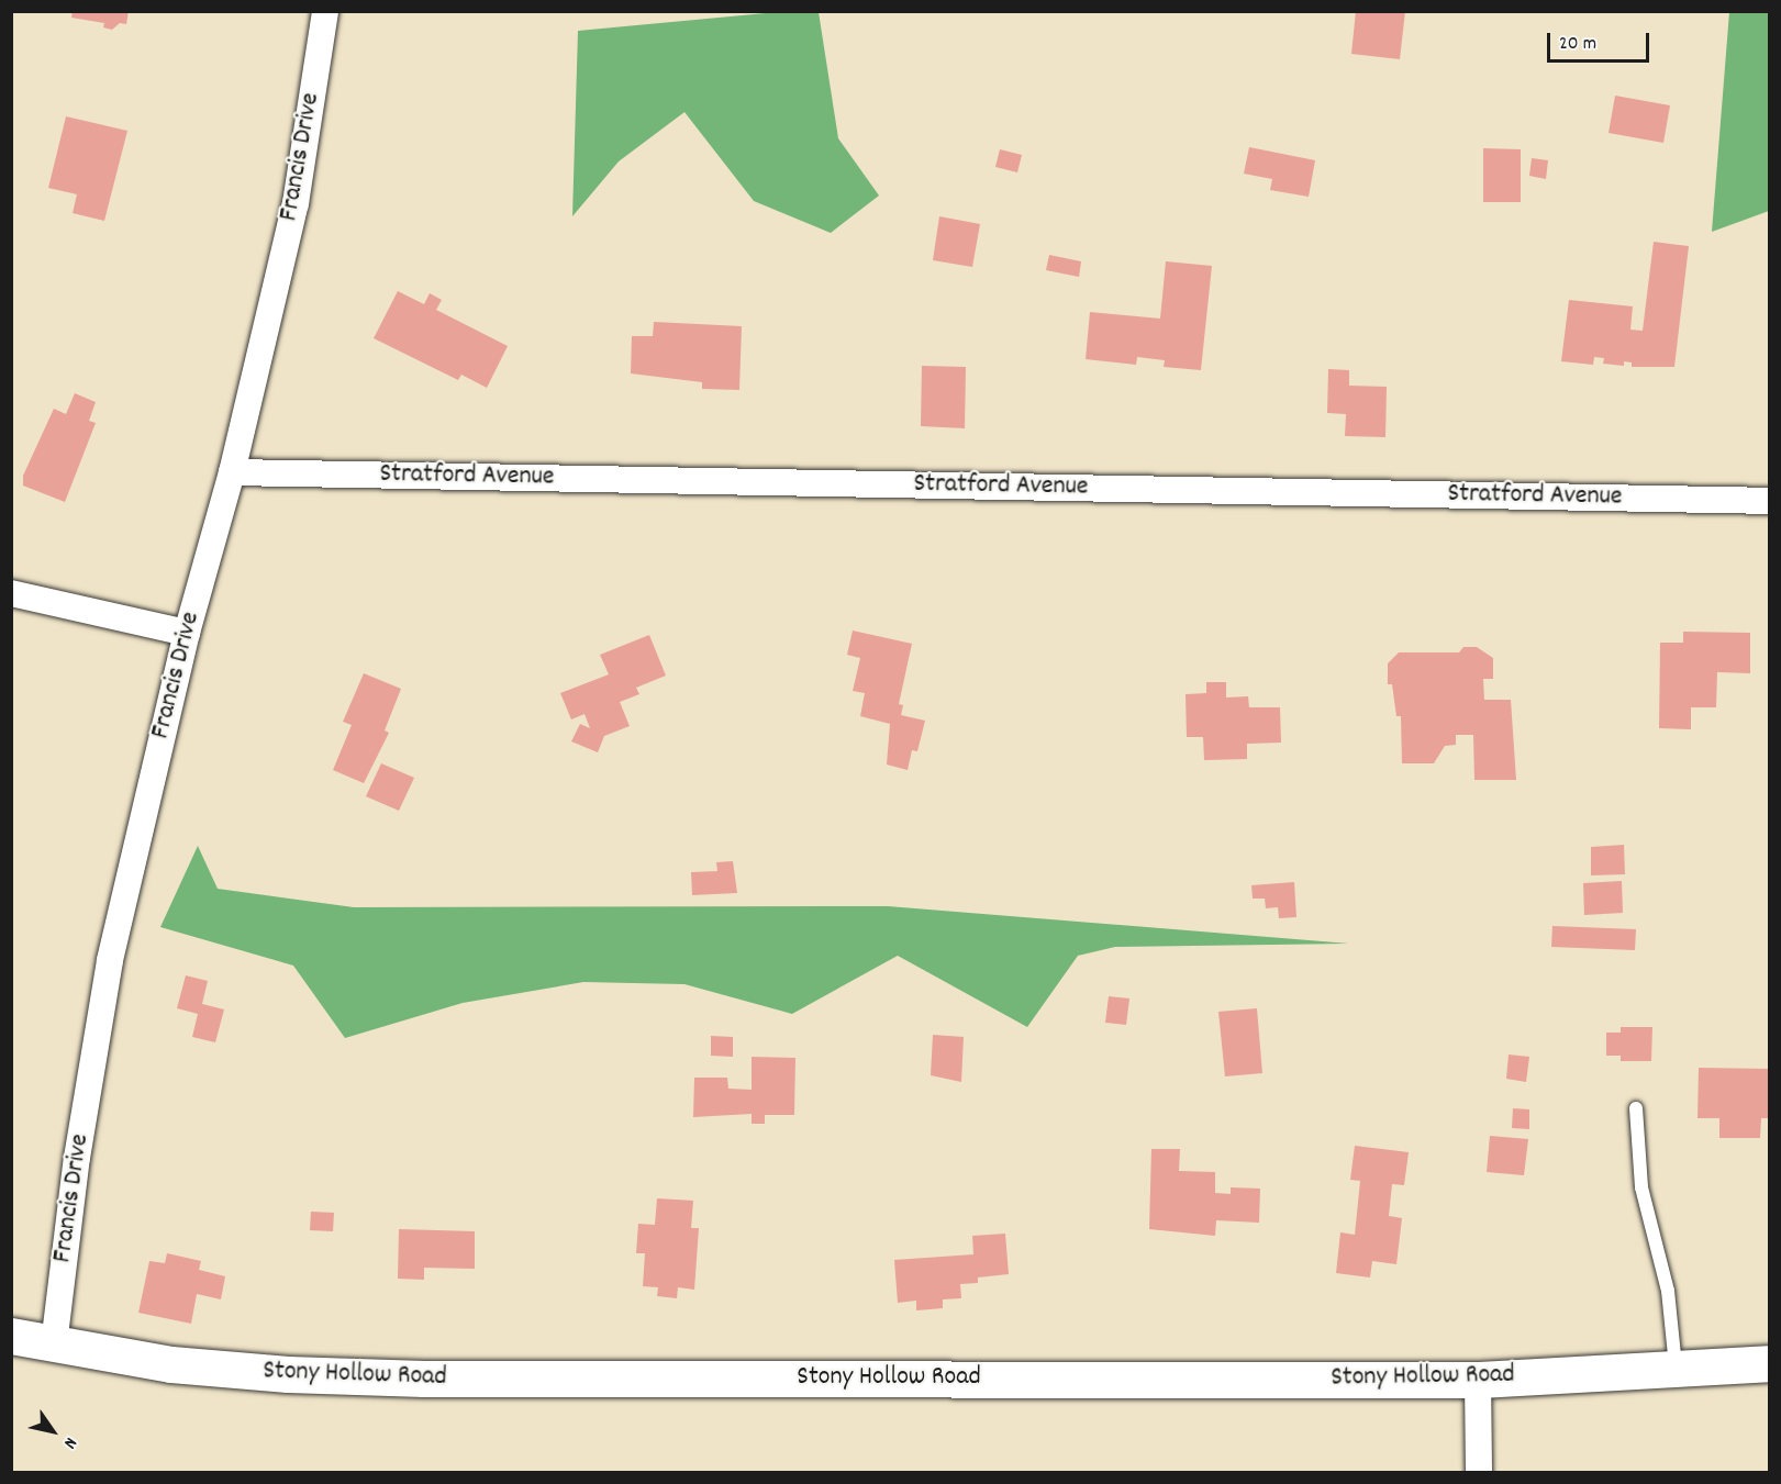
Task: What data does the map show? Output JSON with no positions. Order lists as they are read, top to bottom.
{
  "streets": {
    "street": ["Francis Drive", "Stratford Avenue", "Stony Hollow Road"]
  },
  "crossings": [
    ["Francis Drive", "Stratford Avenue"],
    ["Francis Drive", "Stony Hollow Road"]
  ],
  "scale_bar": "20 m",
  "north": "bottom right"
}
